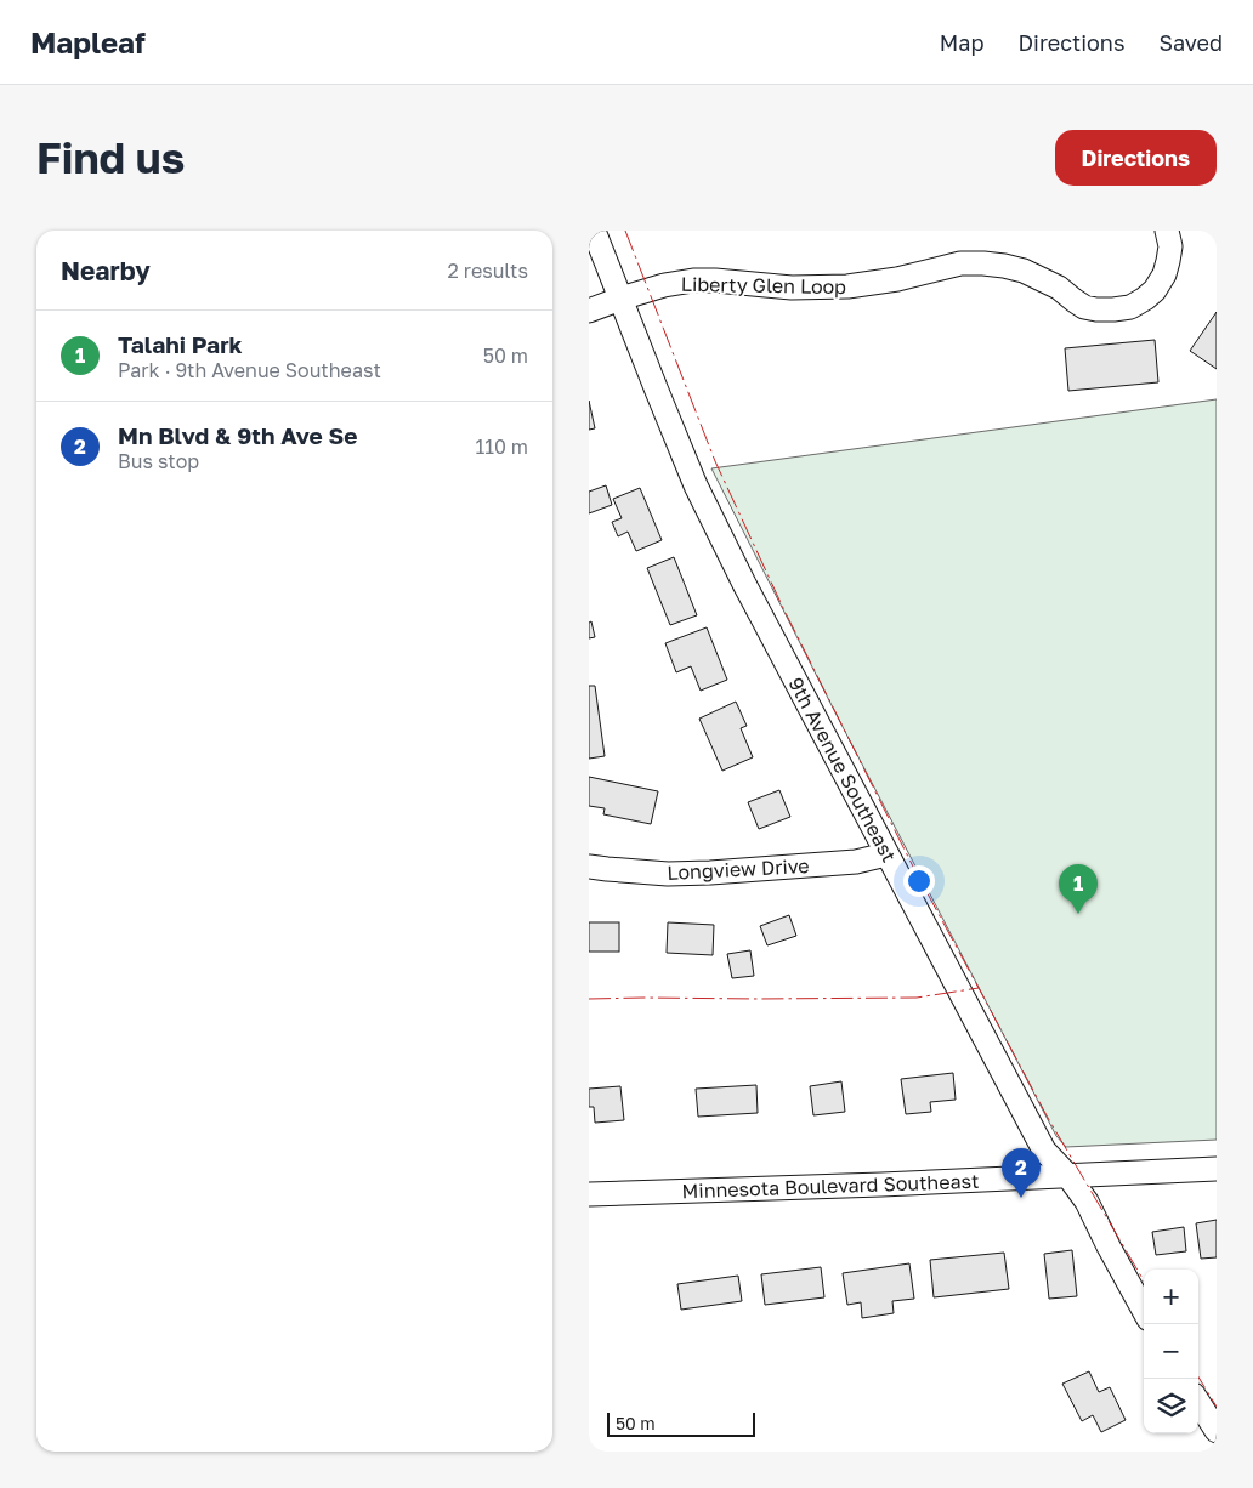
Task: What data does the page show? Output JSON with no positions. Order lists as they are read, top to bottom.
{
  "streets": {
    "street": [
      "Liberty Glen Loop",
      "9th Avenue Southeast",
      "Longview Drive",
      "Minnesota Boulevard Southeast"
    ]
  },
  "crossings": [
    ["Liberty Glen Loop", "9th Avenue Southeast"],
    ["9th Avenue Southeast", "Longview Drive"],
    ["9th Avenue Southeast", "Minnesota Boulevard Southeast"]
  ],
  "scale_bar": "50 m",
  "page": {
    "header": "Mapleaf",
    "nav": ["Map", "Directions", "Saved"],
    "buttons": "Directions",
    "title": "Find us",
    "heading": ["Nearby", "2 results"],
    "list": [
      {
        "mark": "1",
        "name": "Talahi Park",
        "note": "Park · 9th Avenue Southeast",
        "value": "50 m"
      },
      {
        "mark": "2",
        "name": "Mn Blvd & 9th Ave Se",
        "note": "Bus stop",
        "value": "110 m"
      }
    ],
    "pins": ["1", "2"],
    "map_buttons": ["+", "−"],
    "scale": "50 m"
  }
}
